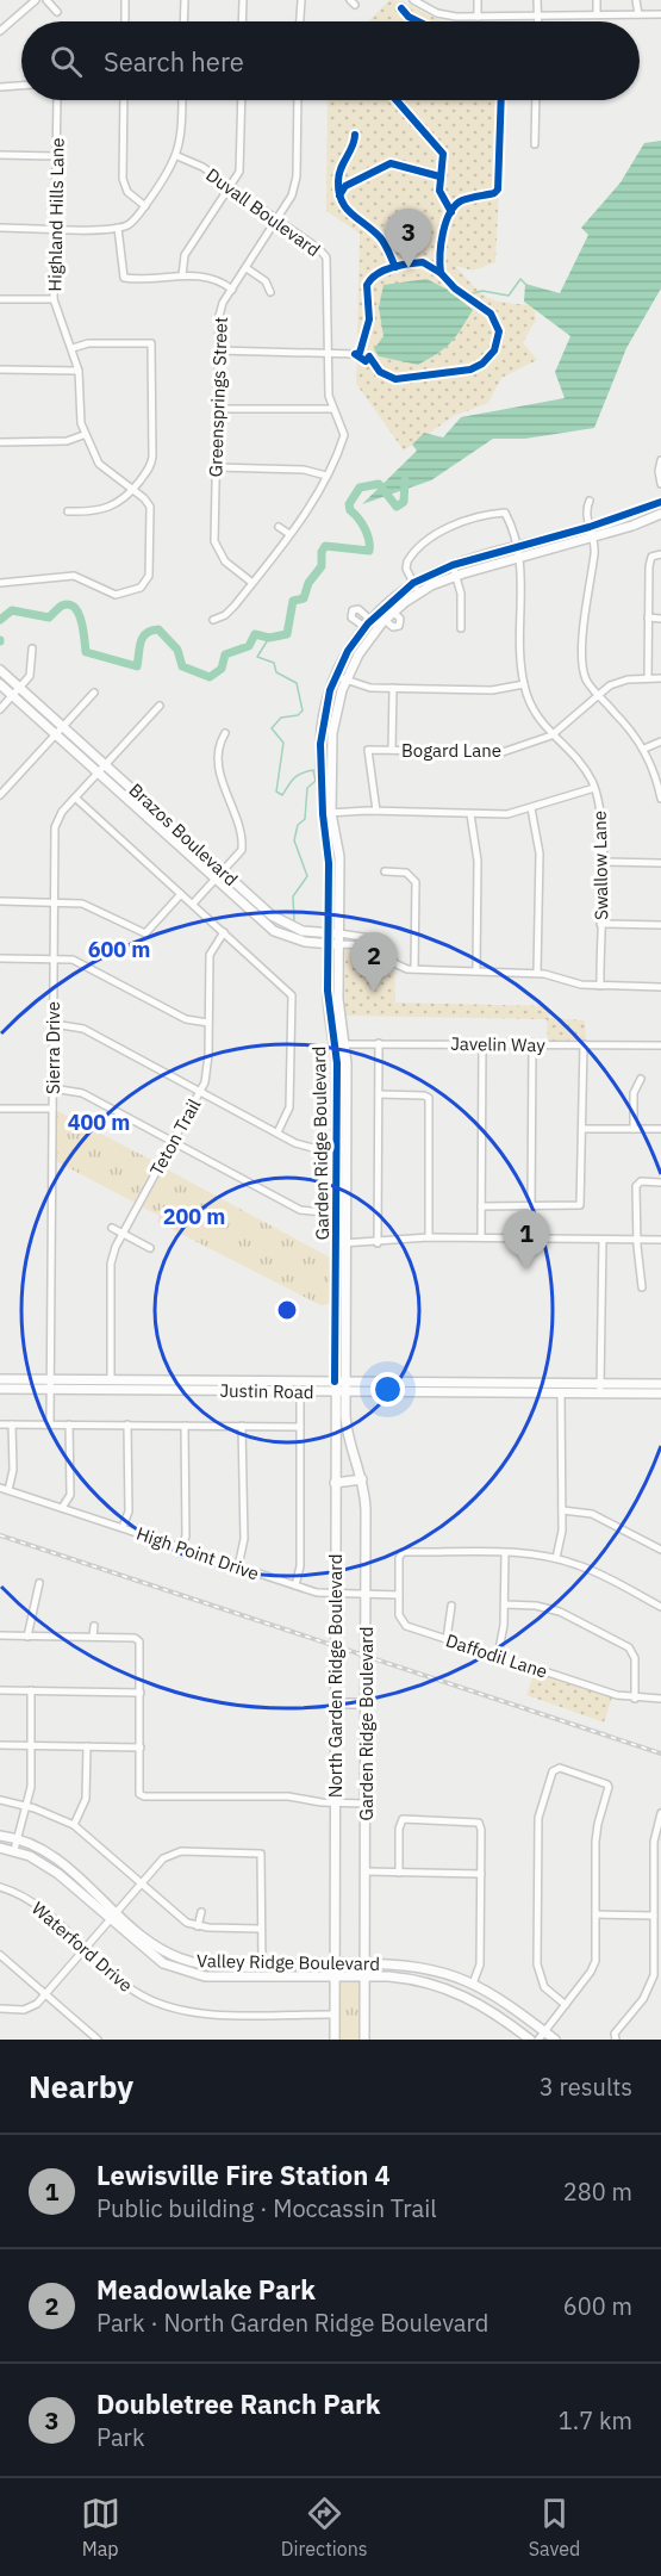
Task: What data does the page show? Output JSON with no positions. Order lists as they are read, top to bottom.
{
  "streets": {
    "main road": [
      "Brazos Boulevard",
      "Garden Ridge Boulevard",
      "Justin Road",
      "North Garden Ridge Boulevard",
      "Valley Ridge Boulevard"
    ],
    "street": [
      "Duvall Boulevard",
      "Highland Hills Lane",
      "Greensprings Street",
      "Bogard Lane",
      "Swallow Lane",
      "Javelin Way",
      "Sierra Drive",
      "Teton Trail",
      "High Point Drive",
      "Daffodil Lane",
      "Waterford Drive"
    ]
  },
  "crossings": [
    ["Duvall Boulevard", "Greensprings Street"],
    ["Bogard Lane", "Swallow Lane"],
    ["Brazos Boulevard", "Swallow Lane"],
    ["Brazos Boulevard", "Sierra Drive"],
    ["Brazos Boulevard", "Garden Ridge Boulevard"],
    ["Javelin Way", "Garden Ridge Boulevard"],
    ["Sierra Drive", "Justin Road"],
    ["Teton Trail", "Justin Road"],
    ["Garden Ridge Boulevard", "Justin Road"],
    ["Garden Ridge Boulevard", "High Point Drive"],
    ["Garden Ridge Boulevard", "North Garden Ridge Boulevard"],
    ["Garden Ridge Boulevard", "Valley Ridge Boulevard"],
    ["Justin Road", "North Garden Ridge Boulevard"],
    ["High Point Drive", "Daffodil Lane"],
    ["High Point Drive", "North Garden Ridge Boulevard"],
    ["North Garden Ridge Boulevard", "Waterford Drive"],
    ["North Garden Ridge Boulevard", "Valley Ridge Boulevard"]
  ],
  "page": {
    "search": "Search here",
    "pins": ["3", "2", "1"],
    "heading": ["Nearby", "3 results"],
    "list": [
      {
        "mark": "1",
        "name": "Lewisville Fire Station 4",
        "note": "Public building · Moccassin Trail",
        "value": "280 m"
      },
      {
        "mark": "2",
        "name": "Meadowlake Park",
        "note": "Park · North Garden Ridge Boulevard",
        "value": "600 m"
      },
      {
        "mark": "3",
        "name": "Doubletree Ranch Park",
        "note": "Park",
        "value": "1.7 km"
      }
    ],
    "nav": ["Map", "Directions", "Saved"]
  },
  "rings": ["600 m", "400 m", "200 m"]
}
